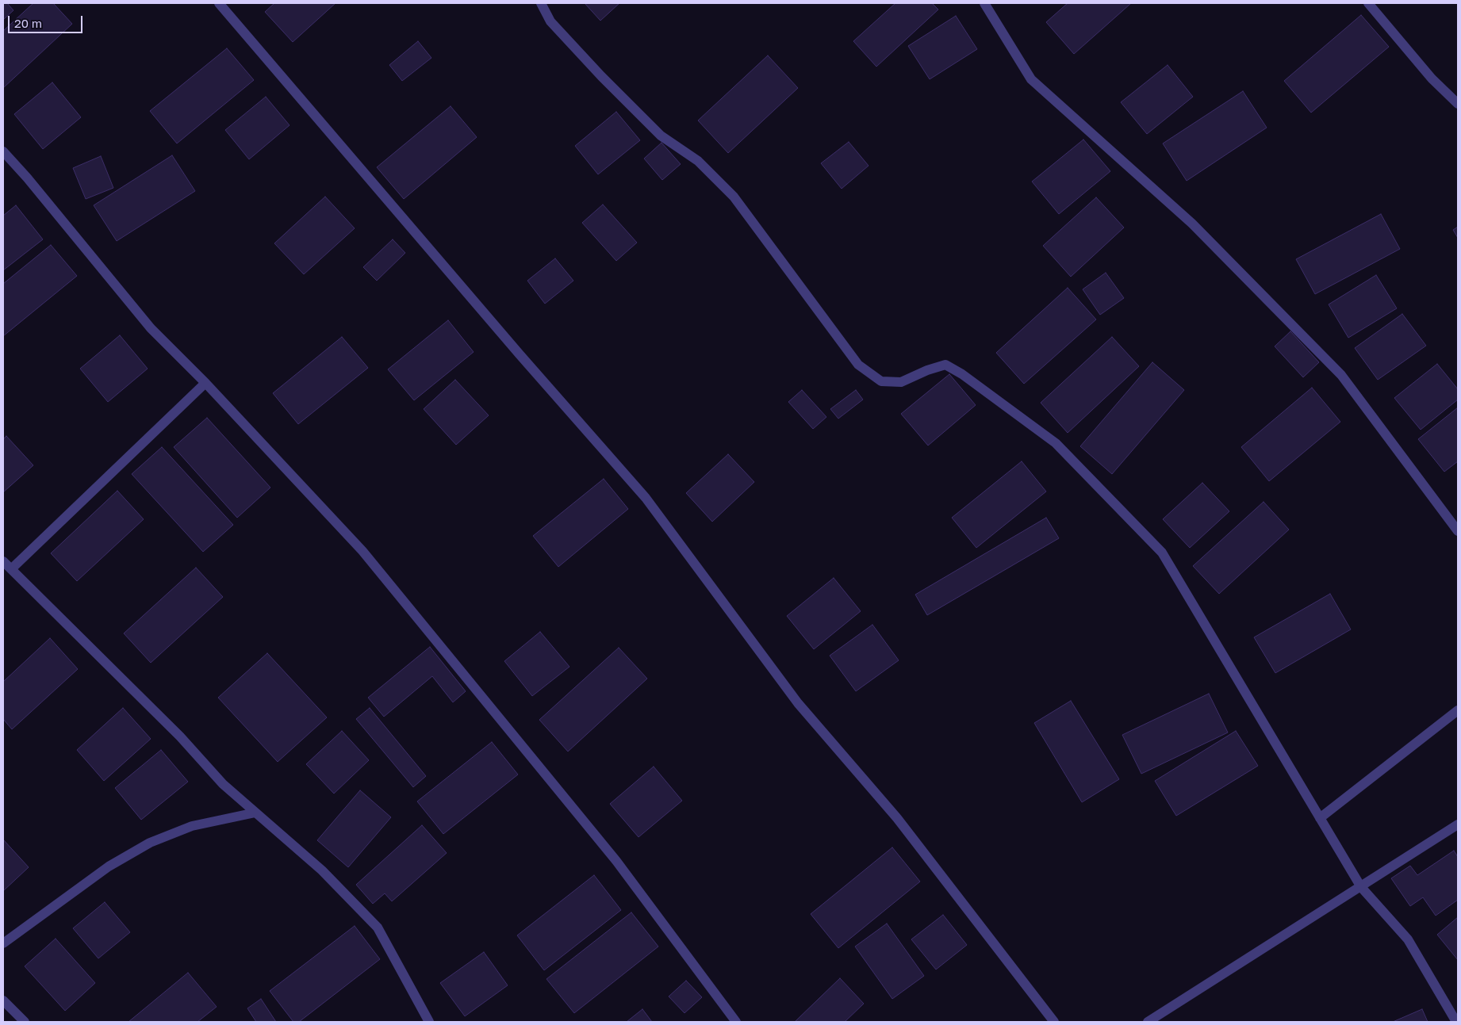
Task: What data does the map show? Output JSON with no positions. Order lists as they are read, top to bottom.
{
  "scale_bar": "20 m"
}
